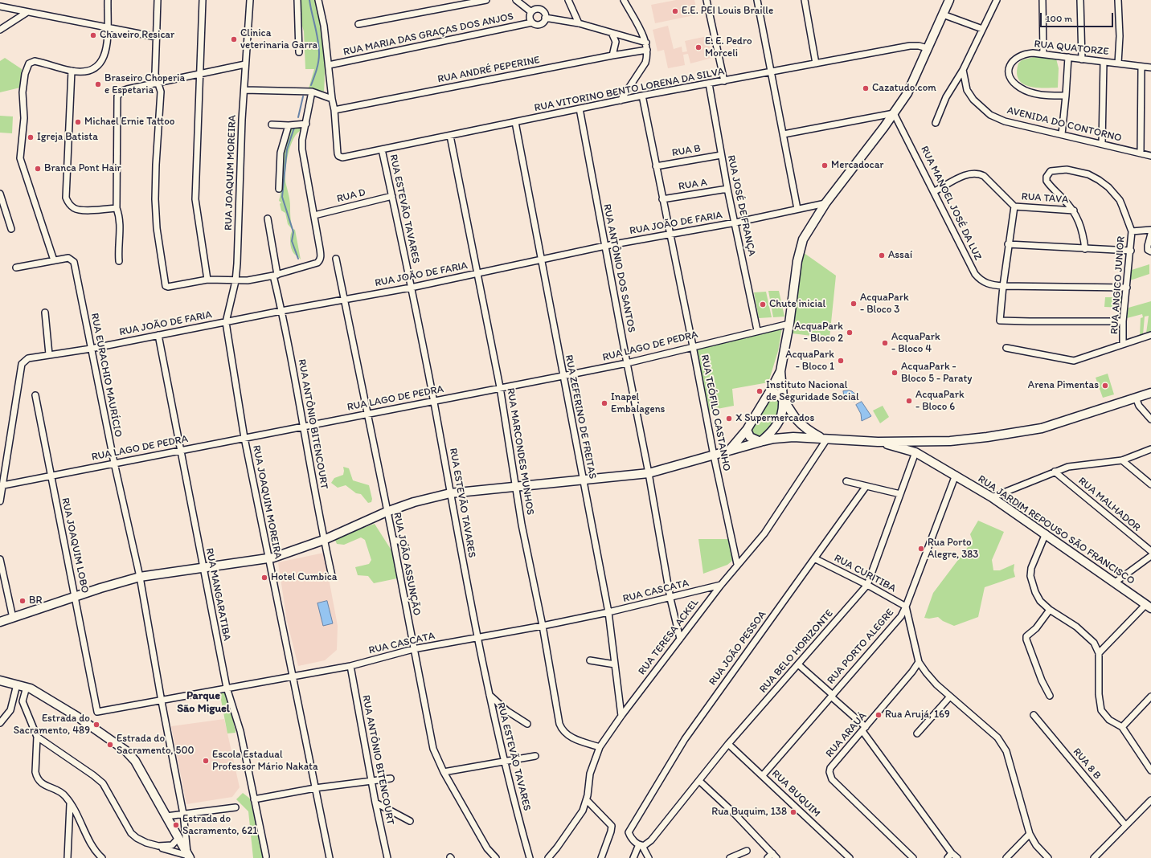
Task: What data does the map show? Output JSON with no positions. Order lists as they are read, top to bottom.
{
  "streets": {
    "main road": ["RUA JARDIM REPOUSO SÃO FRANCISCO"],
    "street": [
      "RUA MARIA DAS GRAÇAS DOS ANJOS",
      "RUA QUATORZE",
      "RUA ANDRÉ PEPERINE",
      "RUA VITORINO BENTO LORENA DA SILVA",
      "AVENIDA DO CONTORNO",
      "RUA B",
      "RUA JOAQUIM MOREIRA",
      "RUA A",
      "RUA D",
      "RUA TAVA",
      "RUA MANOEL JOSÉ DA LUZ",
      "RUA JOSÉ DE FRANÇA",
      "RUA ESTEVÃO TAVARES",
      "RUA JOÃO DE FARIA",
      "RUA ANTÔNIO DOS SANTOS",
      "RUA ANGICO JUNIOR",
      "RUA LAGO DE PEDRA",
      "RUA EURACHIO MAURÍCIO",
      "RUA TEÓFILO CASTANHO",
      "RUA ZEFERINO DE FREITAS",
      "RUA ANTÔNIO BITENCOURT",
      "RUA MARCONDES MUNHOS",
      "RUA MALHADOR",
      "RUA JOAQUIM LOBO",
      "RUA JOÃO ASSUNÇÃO",
      "RUA CURITIBA",
      "RUA CASCATA",
      "RUA MANGARATIBA",
      "RUA TERESA ACKEL",
      "RUA PORTO ALEGRE",
      "RUA JOÃO PESSOA",
      "RUA BELO HORIZONTE",
      "RUA ARAUÁ",
      "RUA 8 B",
      "RUA BUQUIM"
    ]
  },
  "crossings": [
    ["RUA ANDRÉ PEPERINE", "RUA VITORINO BENTO LORENA DA SILVA"],
    ["RUA VITORINO BENTO LORENA DA SILVA", "RUA JOSÉ DE FRANÇA"],
    ["RUA VITORINO BENTO LORENA DA SILVA", "RUA ESTEVÃO TAVARES"],
    ["RUA VITORINO BENTO LORENA DA SILVA", "RUA ANTÔNIO DOS SANTOS"],
    ["RUA VITORINO BENTO LORENA DA SILVA", "RUA TEÓFILO CASTANHO"],
    ["RUA VITORINO BENTO LORENA DA SILVA", "RUA ZEFERINO DE FREITAS"],
    ["RUA VITORINO BENTO LORENA DA SILVA", "RUA MARCONDES MUNHOS"],
    ["RUA B", "RUA JOSÉ DE FRANÇA"],
    ["RUA B", "RUA TEÓFILO CASTANHO"],
    ["RUA JOAQUIM MOREIRA", "RUA JOÃO DE FARIA"],
    ["RUA JOAQUIM MOREIRA", "RUA LAGO DE PEDRA"],
    ["RUA JOAQUIM MOREIRA", "RUA CASCATA"],
    ["RUA A", "RUA JOSÉ DE FRANÇA"],
    ["RUA A", "RUA TEÓFILO CASTANHO"],
    ["RUA D", "RUA ESTEVÃO TAVARES"],
    ["RUA TAVA", "RUA ANGICO JUNIOR"],
    ["RUA MANOEL JOSÉ DA LUZ", "RUA ANGICO JUNIOR"],
    ["RUA JOSÉ DE FRANÇA", "RUA JOÃO DE FARIA"],
    ["RUA JOSÉ DE FRANÇA", "RUA LAGO DE PEDRA"],
    ["RUA ESTEVÃO TAVARES", "RUA JOÃO DE FARIA"],
    ["RUA ESTEVÃO TAVARES", "RUA LAGO DE PEDRA"],
    ["RUA ESTEVÃO TAVARES", "RUA CASCATA"],
    ["RUA JOÃO DE FARIA", "RUA ANTÔNIO DOS SANTOS"],
    ["RUA JOÃO DE FARIA", "RUA LAGO DE PEDRA"],
    ["RUA JOÃO DE FARIA", "RUA EURACHIO MAURÍCIO"],
    ["RUA JOÃO DE FARIA", "RUA TEÓFILO CASTANHO"],
    ["RUA JOÃO DE FARIA", "RUA ZEFERINO DE FREITAS"],
    ["RUA JOÃO DE FARIA", "RUA ANTÔNIO BITENCOURT"],
    ["RUA JOÃO DE FARIA", "RUA MARCONDES MUNHOS"],
    ["RUA JOÃO DE FARIA", "RUA JOÃO ASSUNÇÃO"],
    ["RUA JOÃO DE FARIA", "RUA MANGARATIBA"],
    ["RUA ANTÔNIO DOS SANTOS", "RUA LAGO DE PEDRA"],
    ["RUA ANTÔNIO DOS SANTOS", "RUA CASCATA"],
    ["RUA ANTÔNIO DOS SANTOS", "RUA TERESA ACKEL"],
    ["RUA LAGO DE PEDRA", "RUA EURACHIO MAURÍCIO"],
    ["RUA LAGO DE PEDRA", "RUA TEÓFILO CASTANHO"],
    ["RUA LAGO DE PEDRA", "RUA ZEFERINO DE FREITAS"],
    ["RUA LAGO DE PEDRA", "RUA ANTÔNIO BITENCOURT"],
    ["RUA LAGO DE PEDRA", "RUA MARCONDES MUNHOS"],
    ["RUA LAGO DE PEDRA", "RUA JOAQUIM LOBO"],
    ["RUA LAGO DE PEDRA", "RUA JOÃO ASSUNÇÃO"],
    ["RUA LAGO DE PEDRA", "RUA MANGARATIBA"],
    ["RUA EURACHIO MAURÍCIO", "RUA CASCATA"],
    ["RUA TEÓFILO CASTANHO", "RUA TERESA ACKEL"],
    ["RUA ZEFERINO DE FREITAS", "RUA CASCATA"],
    ["RUA ZEFERINO DE FREITAS", "RUA TERESA ACKEL"],
    ["RUA ANTÔNIO BITENCOURT", "RUA CASCATA"],
    ["RUA MARCONDES MUNHOS", "RUA CASCATA"],
    ["RUA MARCONDES MUNHOS", "RUA TERESA ACKEL"],
    ["RUA JARDIM REPOUSO SÃO FRANCISCO", "RUA PORTO ALEGRE"],
    ["RUA JARDIM REPOUSO SÃO FRANCISCO", "RUA BELO HORIZONTE"],
    ["RUA JOAQUIM LOBO", "RUA CASCATA"],
    ["RUA JOÃO ASSUNÇÃO", "RUA CASCATA"],
    ["RUA CURITIBA", "RUA PORTO ALEGRE"],
    ["RUA CURITIBA", "RUA JOÃO PESSOA"],
    ["RUA CURITIBA", "RUA BELO HORIZONTE"],
    ["RUA CASCATA", "RUA MANGARATIBA"],
    ["RUA CASCATA", "RUA TERESA ACKEL"],
    ["RUA PORTO ALEGRE", "RUA BUQUIM"],
    ["RUA JOÃO PESSOA", "RUA BELO HORIZONTE"],
    ["RUA BELO HORIZONTE", "RUA BUQUIM"]
  ],
  "districts": ["Parque São Miguel"],
  "places": [
    "E.E. PEI Louis Braille",
    "Chaveiro Resicar",
    "Clinica veterinaria Garra",
    "E. E. Pedro Morceli",
    "Braseiro Choperia e Espetaria",
    "Cazatudo.com",
    "Michael Ernie Tattoo",
    "Igreja Batista",
    "Mercadocar",
    "Branca Pont Hair",
    "Assaí",
    "AcquaPark - Bloco 3",
    "Chute inicial",
    "AcquaPark - Bloco 2",
    "AcquaPark - Bloco 4",
    "AcquaPark - Bloco 1",
    "AcquaPark - Bloco 5 - Paraty",
    "Arena Pimentas",
    "Instituto Nacional de Seguridade Social",
    "AcquaPark - Bloco 6",
    "Inapel Embalagens",
    "X Supermercados",
    "Rua Porto Alegre, 383",
    "Hotel Cumbica",
    "BR",
    "Rua Arujá, 169",
    "Estrada do Sacramento, 489",
    "Estrada do Sacramento, 500",
    "Escola Estadual Professor Mário Nakata",
    "Rua Buquim, 138",
    "Estrada do Sacramento, 621"
  ],
  "scale_bar": "100 m"
}
